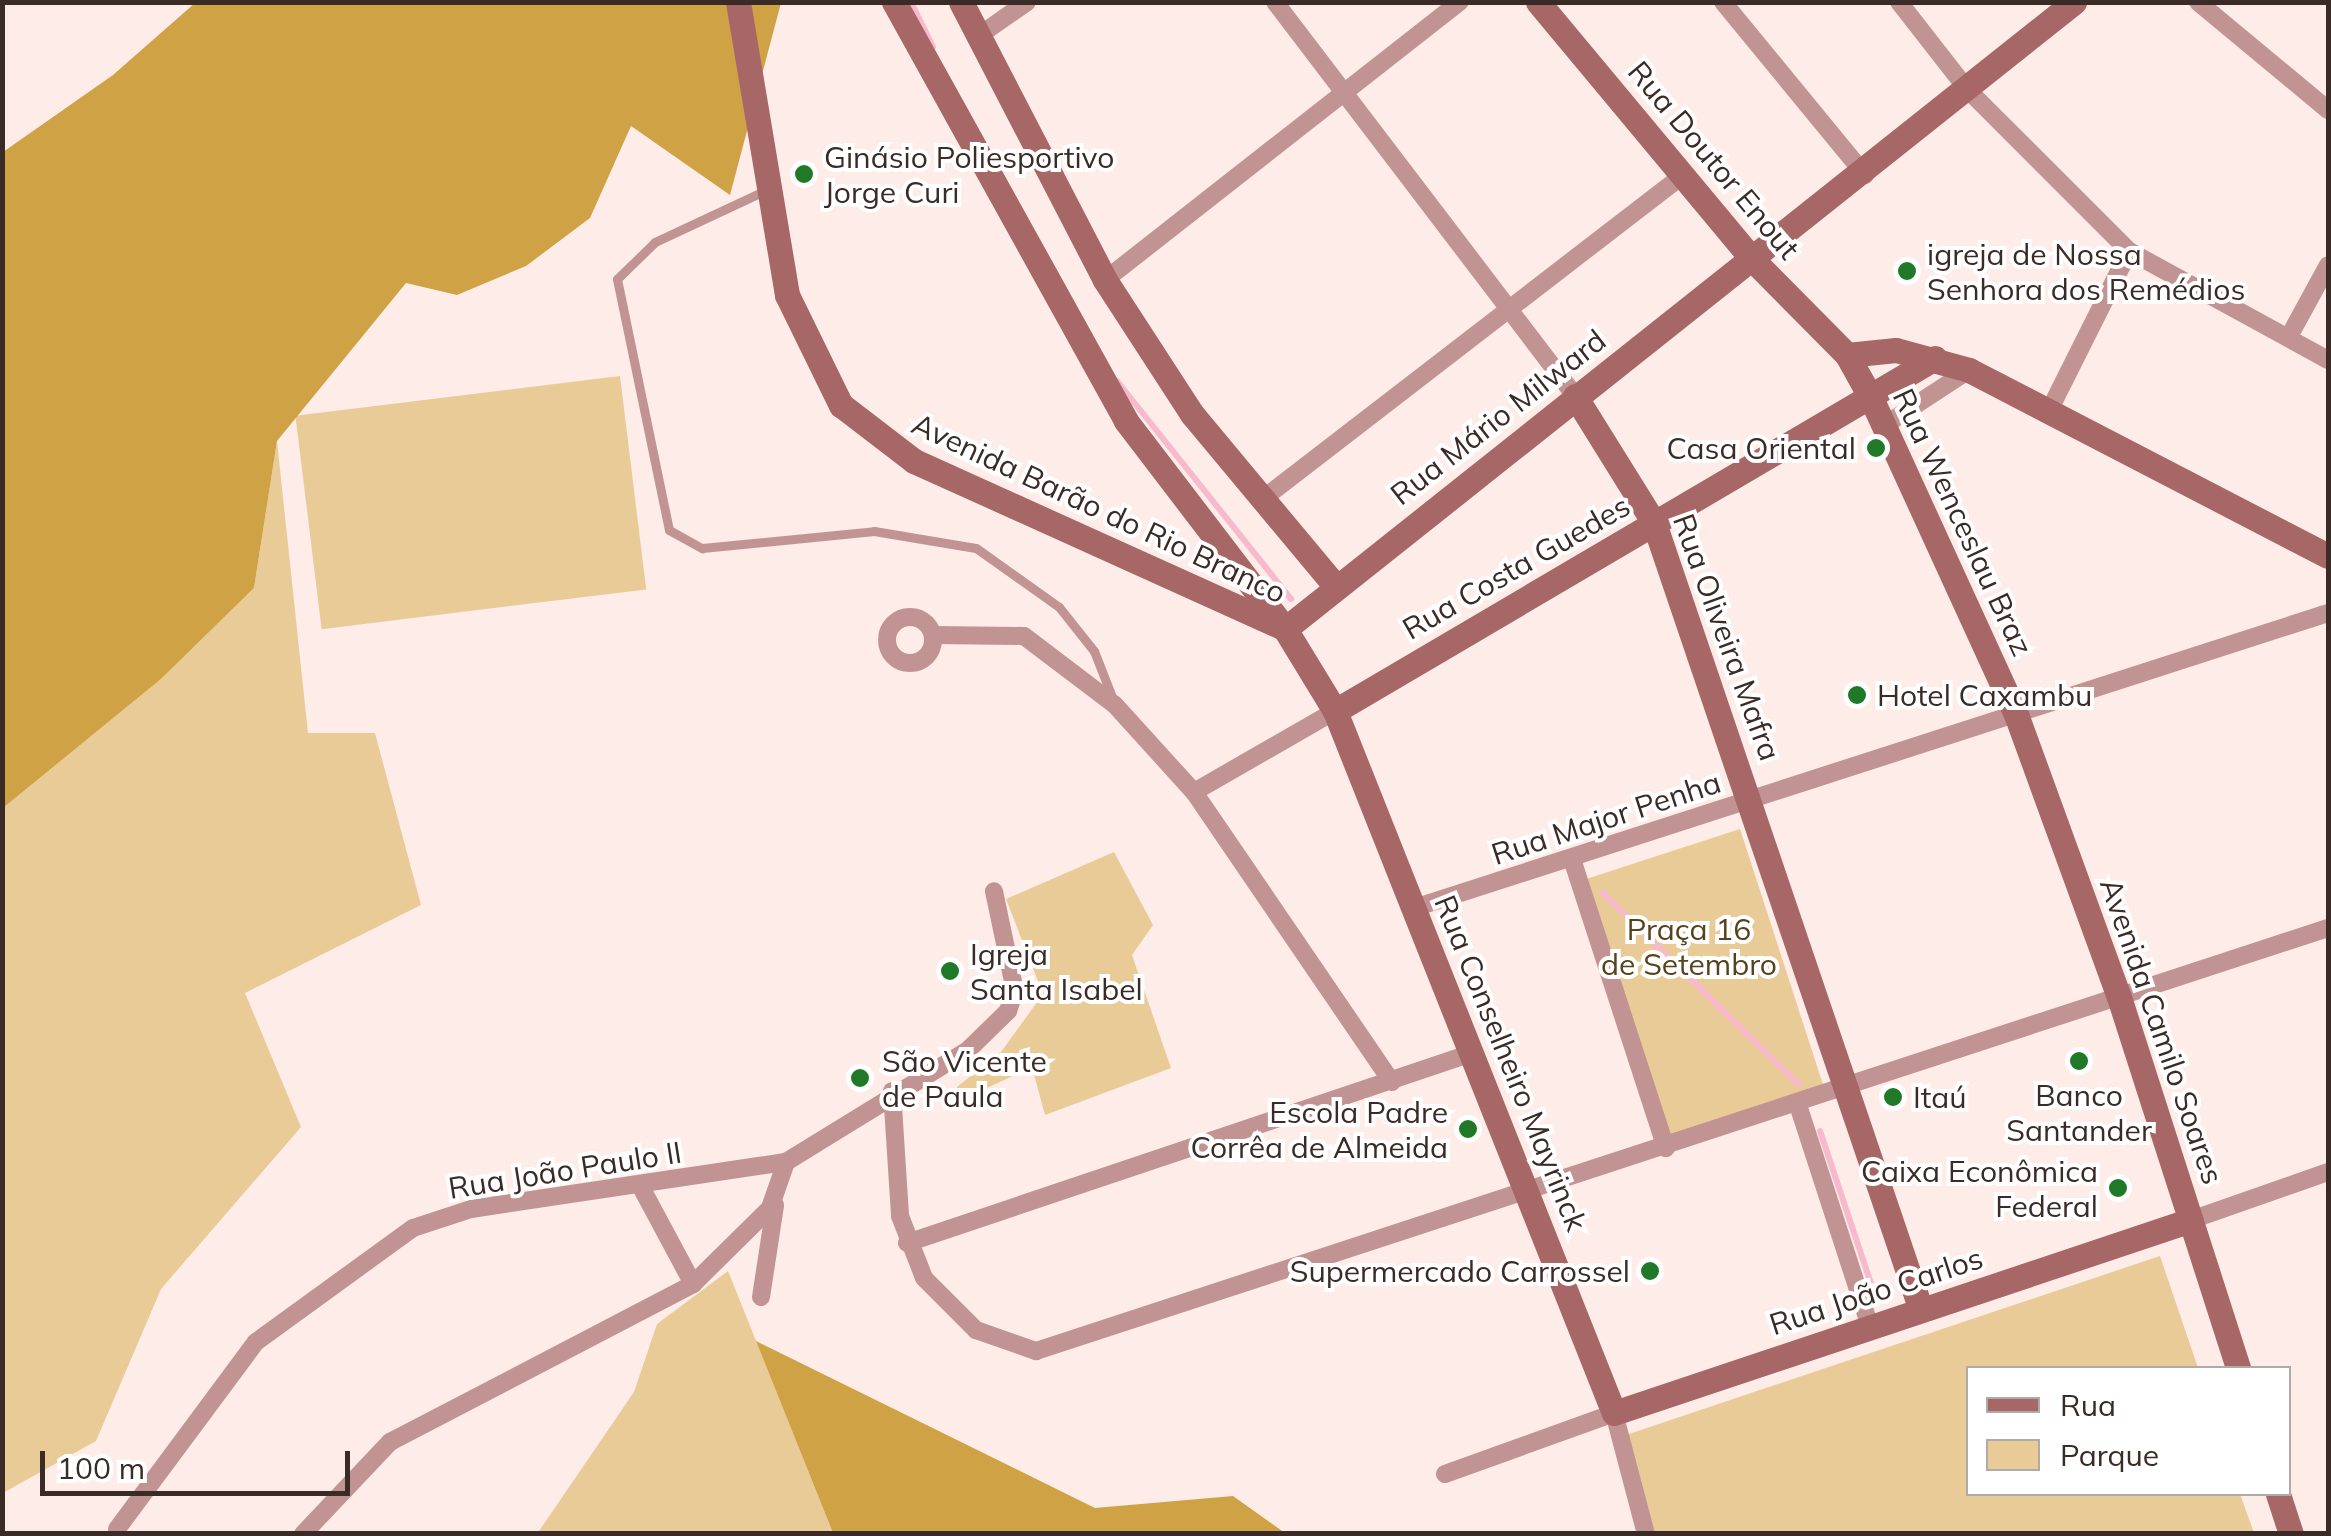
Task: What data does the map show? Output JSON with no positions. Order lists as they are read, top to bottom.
{
  "streets": {
    "street": [
      "Rua Doutor Enout",
      "Rua Mário Milward",
      "Avenida Barão do Rio Branco",
      "Rua Wenceslau Braz",
      "Rua Costa Guedes",
      "Rua Oliveira Mafra",
      "Rua Major Penha",
      "Avenida Camilo Soares",
      "Rua Conselheiro Mayrinck",
      "Rua João Paulo II",
      "Rua João Carlos"
    ]
  },
  "crossings": [
    ["Rua Doutor Enout", "Rua Mário Milward"],
    ["Rua Doutor Enout", "Rua Wenceslau Braz"],
    ["Rua Mário Milward", "Avenida Barão do Rio Branco"],
    ["Rua Mário Milward", "Rua Oliveira Mafra"],
    ["Rua Mário Milward", "Rua Conselheiro Mayrinck"],
    ["Avenida Barão do Rio Branco", "Rua Conselheiro Mayrinck"],
    ["Rua Wenceslau Braz", "Rua Costa Guedes"],
    ["Rua Wenceslau Braz", "Rua Major Penha"],
    ["Rua Wenceslau Braz", "Avenida Camilo Soares"],
    ["Rua Costa Guedes", "Rua Oliveira Mafra"],
    ["Rua Costa Guedes", "Rua Conselheiro Mayrinck"],
    ["Rua Oliveira Mafra", "Rua Major Penha"],
    ["Rua Oliveira Mafra", "Rua João Carlos"],
    ["Rua Major Penha", "Avenida Camilo Soares"],
    ["Rua Major Penha", "Rua Conselheiro Mayrinck"],
    ["Avenida Camilo Soares", "Rua João Carlos"],
    ["Rua Conselheiro Mayrinck", "Rua João Carlos"]
  ],
  "parks": ["Praça 16 de Setembro"],
  "places": [
    "Ginásio Poliesportivo Jorge Curi",
    "igreja de Nossa Senhora dos Remédios",
    "Casa Oriental",
    "Hotel Caxambu",
    "Igreja Santa Isabel",
    "Banco Santander",
    "São Vicente de Paula",
    "Itaú",
    "Escola Padre Corrêa de Almeida",
    "Caixa Econômica Federal",
    "Supermercado Carrossel"
  ],
  "legend": ["Rua", "Parque"],
  "scale_bar": "100 m"
}
